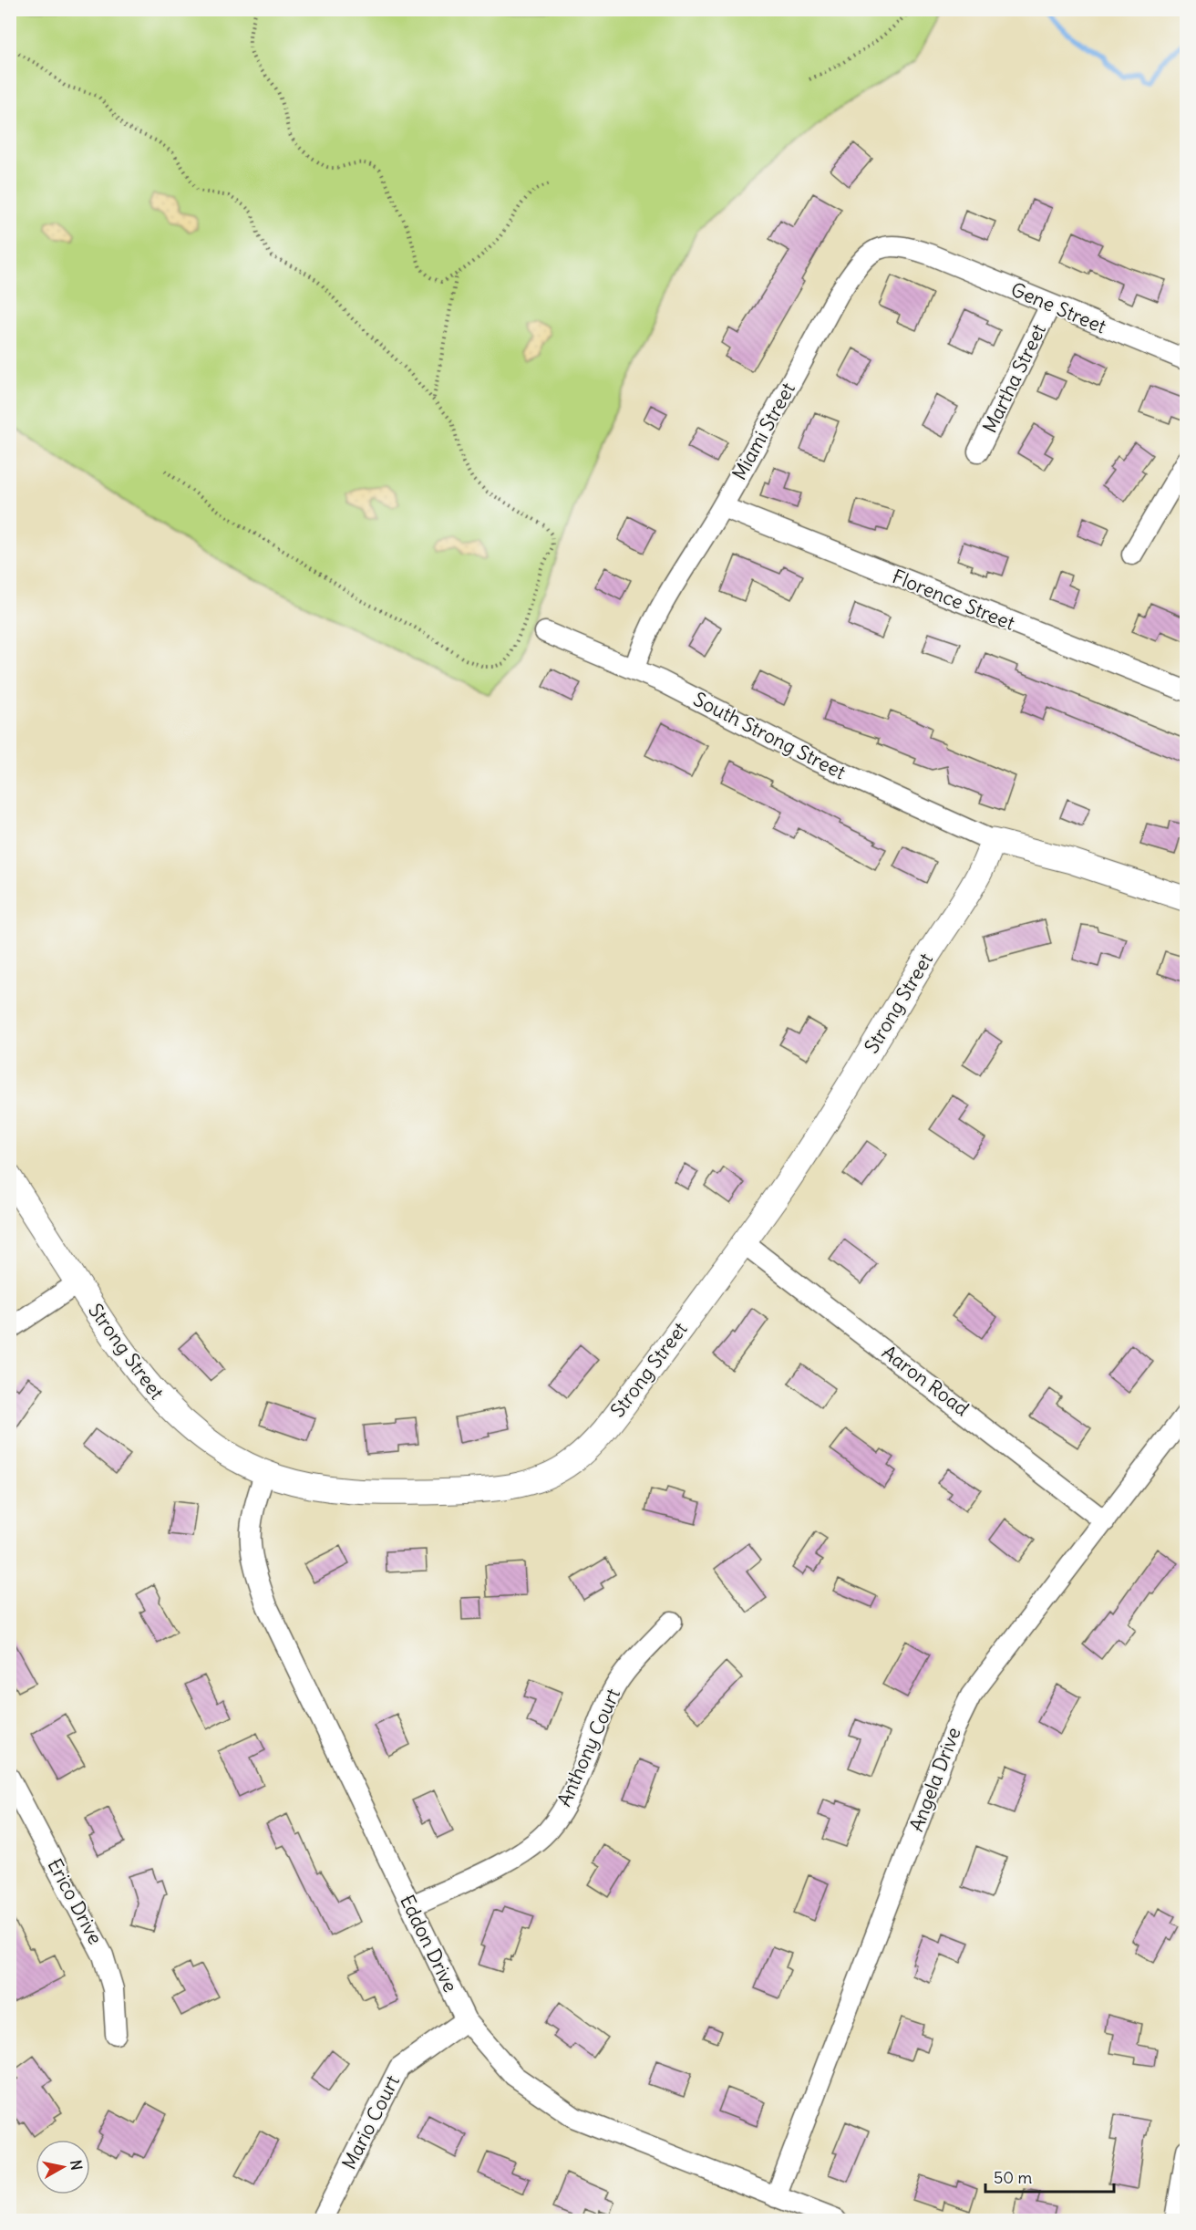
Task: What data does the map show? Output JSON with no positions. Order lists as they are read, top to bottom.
{
  "streets": {
    "street": [
      "Gene Street",
      "Martha Street",
      "Miami Street",
      "Florence Street",
      "South Strong Street",
      "Strong Street",
      "Aaron Road",
      "Anthony Court",
      "Angela Drive",
      "Erico Drive",
      "Eddon Drive",
      "Mario Court"
    ]
  },
  "crossings": [
    ["Gene Street", "Martha Street"],
    ["Gene Street", "Miami Street"],
    ["Miami Street", "Florence Street"],
    ["Miami Street", "South Strong Street"],
    ["South Strong Street", "Strong Street"],
    ["Strong Street", "Aaron Road"],
    ["Strong Street", "Eddon Drive"],
    ["Aaron Road", "Angela Drive"],
    ["Anthony Court", "Eddon Drive"],
    ["Angela Drive", "Eddon Drive"],
    ["Eddon Drive", "Mario Court"]
  ],
  "scale_bar": "50 m",
  "north": "right"
}
